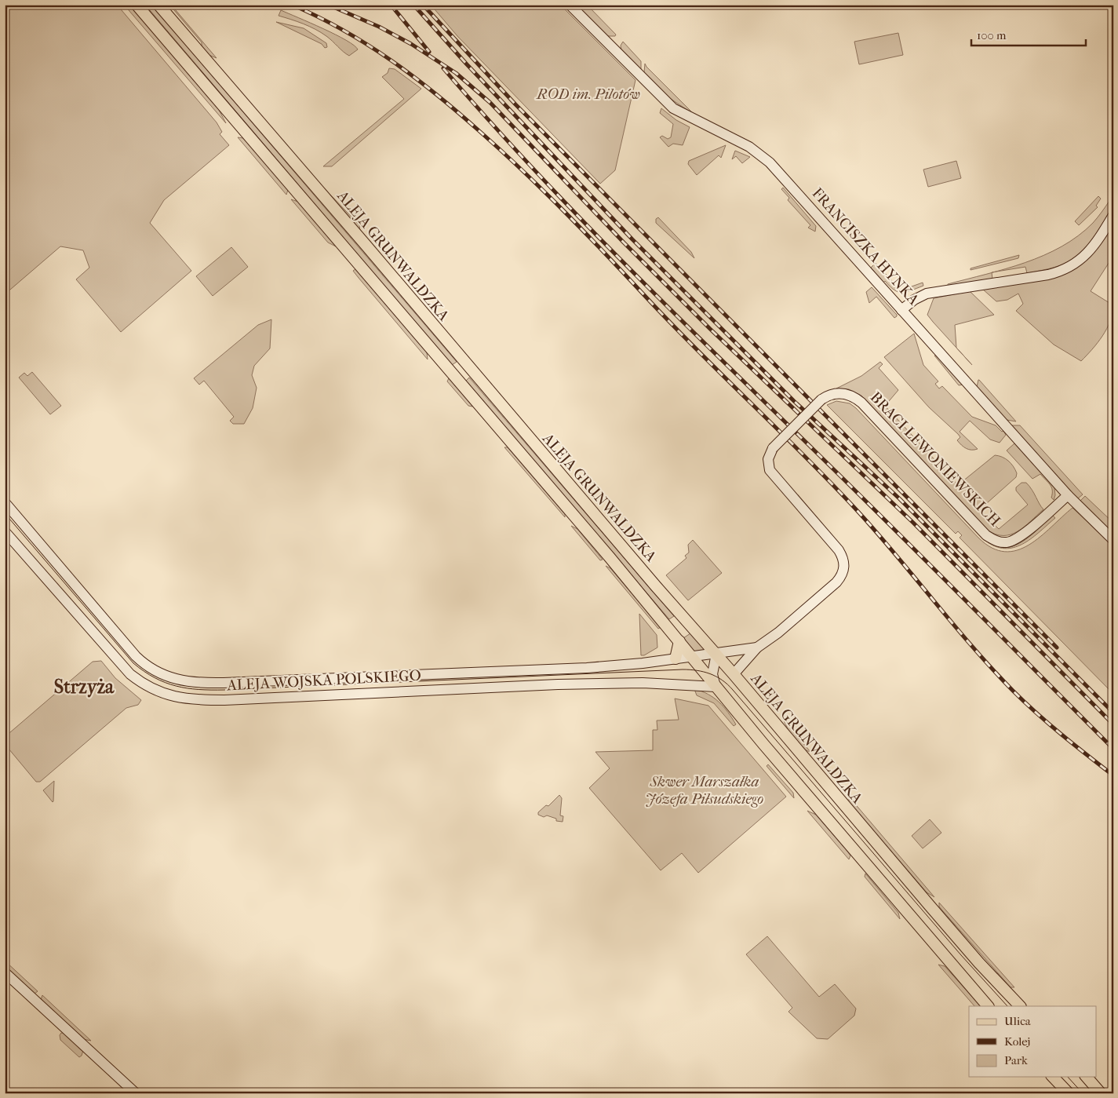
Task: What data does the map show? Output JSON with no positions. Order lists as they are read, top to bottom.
{
  "streets": {
    "main road": ["ALEJA GRUNWALDZKA"],
    "street": ["FRANCISZKA HYNKA", "BRACI LEWONIEWSKICH", "ALEJA WOJSKA POLSKIEGO"]
  },
  "crossings": [
    ["FRANCISZKA HYNKA", "BRACI LEWONIEWSKICH"],
    ["ALEJA GRUNWALDZKA", "BRACI LEWONIEWSKICH"],
    ["ALEJA GRUNWALDZKA", "ALEJA WOJSKA POLSKIEGO"],
    ["BRACI LEWONIEWSKICH", "ALEJA WOJSKA POLSKIEGO"]
  ],
  "districts": ["Strzyża"],
  "parks": ["ROD im. Pilotów", "Skwer Marszałka Józefa Piłsudskiego"],
  "legend": ["Ulica", "Kolej", "Park"],
  "scale_bar": "100 m"
}
